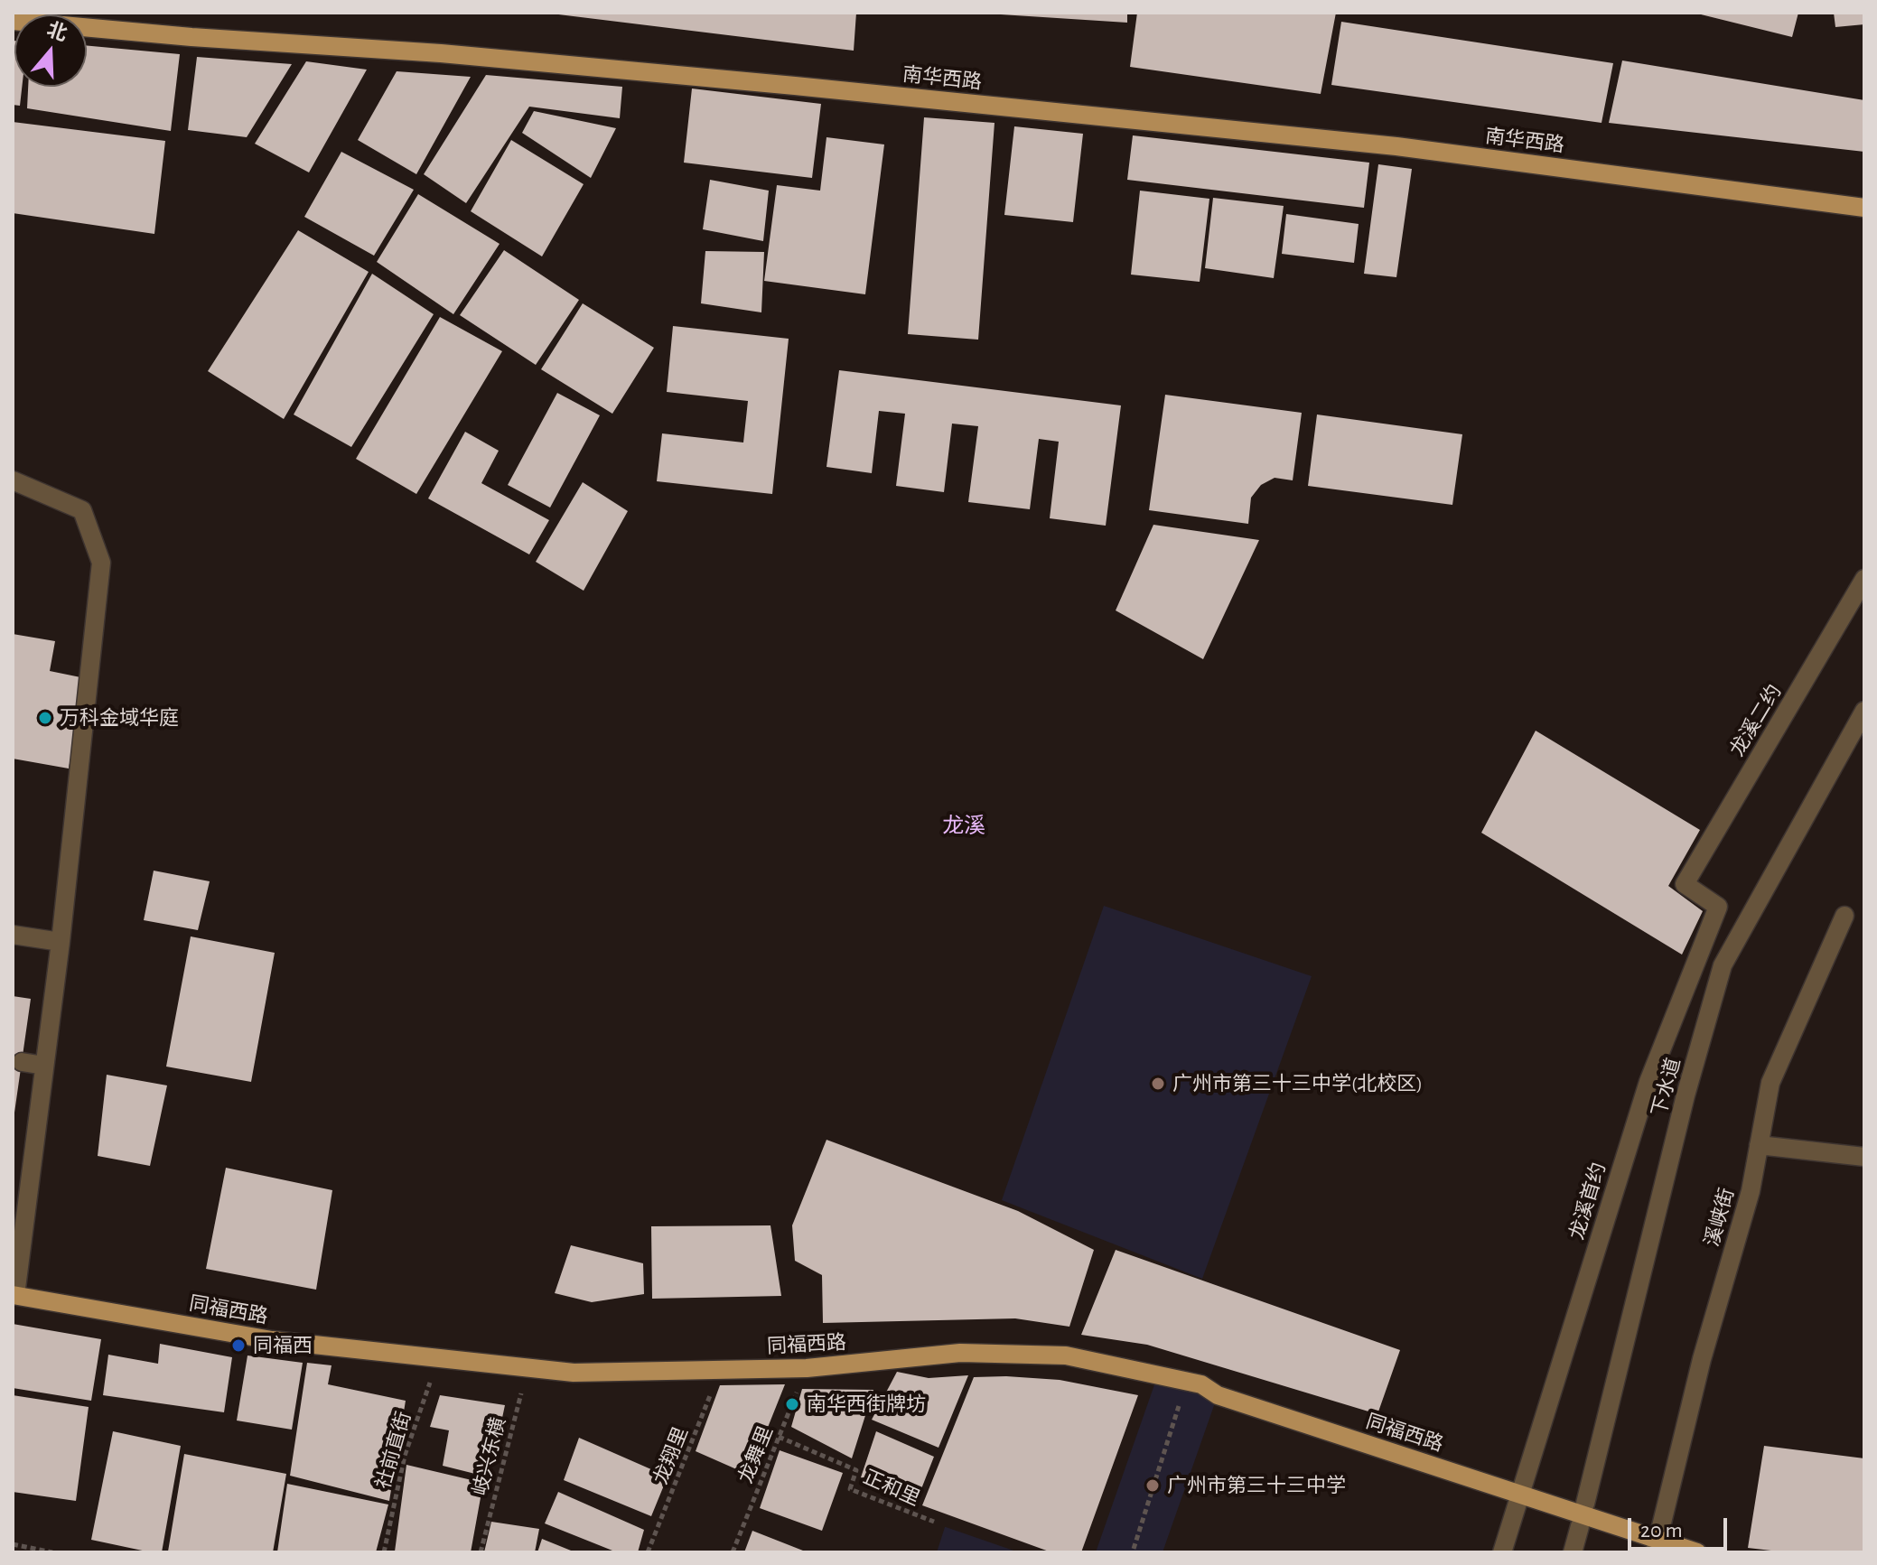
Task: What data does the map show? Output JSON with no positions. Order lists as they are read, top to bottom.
{
  "streets": {
    "main road": ["南华西路", "同福西路"],
    "lane": [
      "龙溪二约",
      "下水道",
      "龙溪首约",
      "溪峡街"
    ],
    "path": [
      "社前直街",
      "龙舞里",
      "龙翔里",
      "岐兴东横",
      "正和里"
    ]
  },
  "crossings": [
    ["龙溪二约", "龙溪首约"],
    ["下水道", "同福西路"],
    ["龙溪首约", "同福西路"],
    ["溪峡街", "同福西路"],
    ["同福西路", "社前直街"],
    ["同福西路", "龙舞里"],
    ["同福西路", "龙翔里"],
    ["同福西路", "岐兴东横"],
    ["龙舞里", "正和里"]
  ],
  "districts": ["龙溪"],
  "places": [
    "万科金域华庭",
    "广州市第三十三中学(北校区)",
    "同福西",
    "南华西街牌坊",
    "广州市第三十三中学"
  ],
  "scale_bar": "20 m",
  "north": "top"
}
